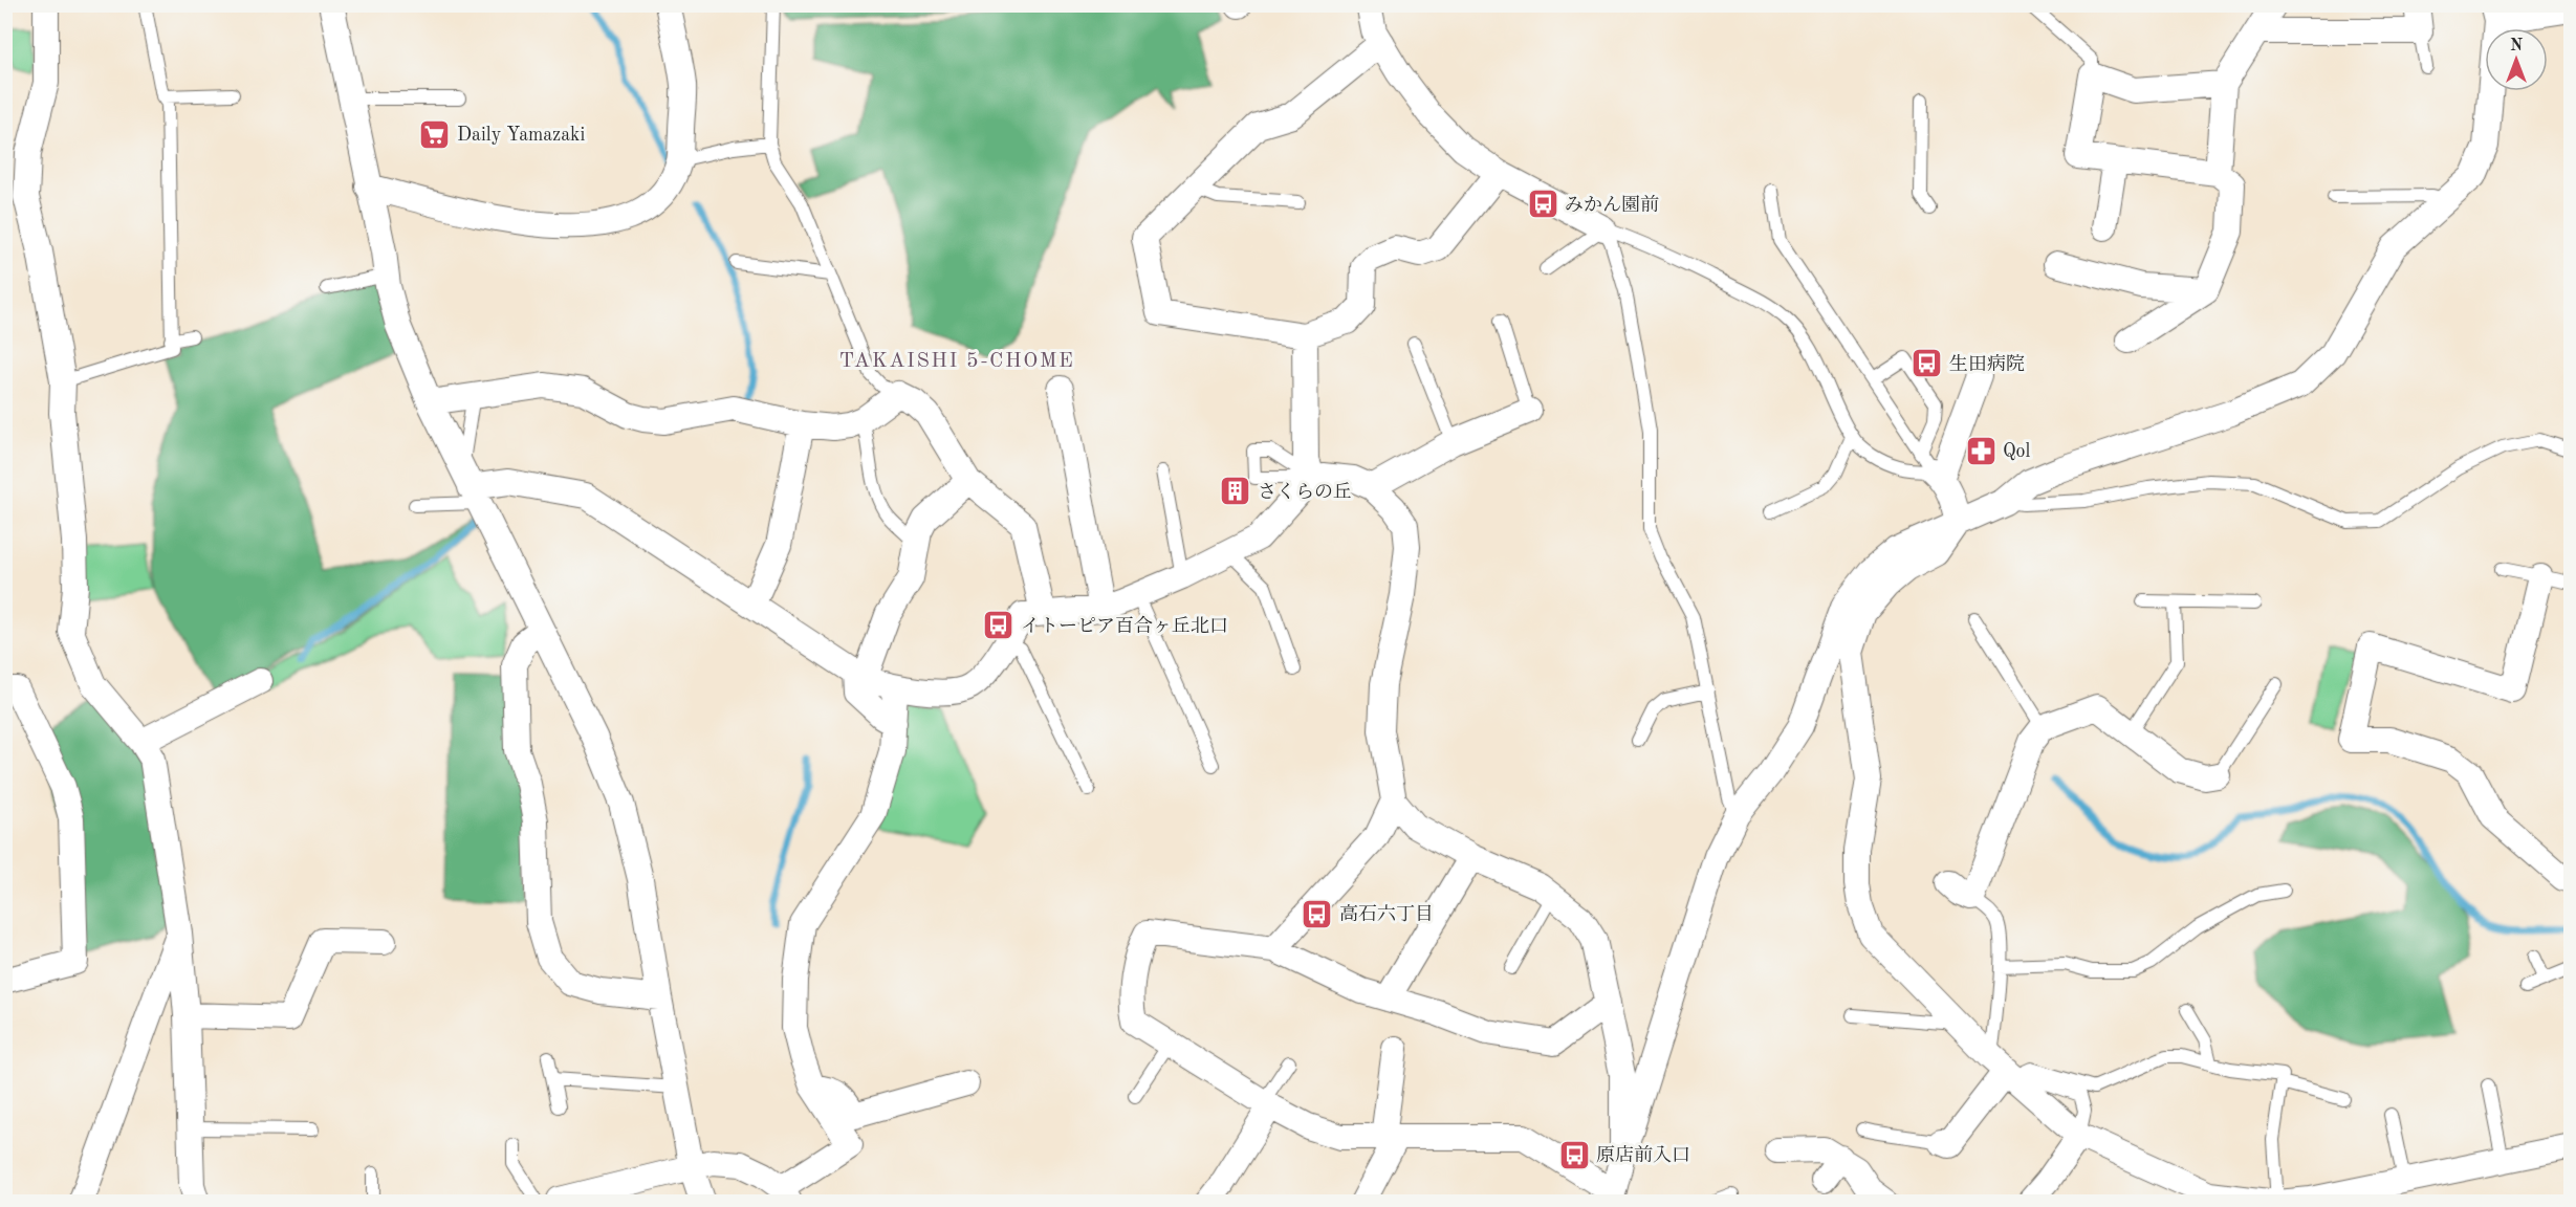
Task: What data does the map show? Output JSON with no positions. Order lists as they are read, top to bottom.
{
  "districts": ["TAKAISHI 5-CHOME"],
  "places": {
    "supermarket": ["Daily Yamazaki"],
    "bus stop": [
      "みかん園前",
      "生田病院",
      "イトーピア百合ヶ丘北口",
      "高石六丁目",
      "原店前入口"
    ],
    "pharmacy": ["Qol"],
    "building": ["さくらの丘"]
  },
  "north": "top"
}
